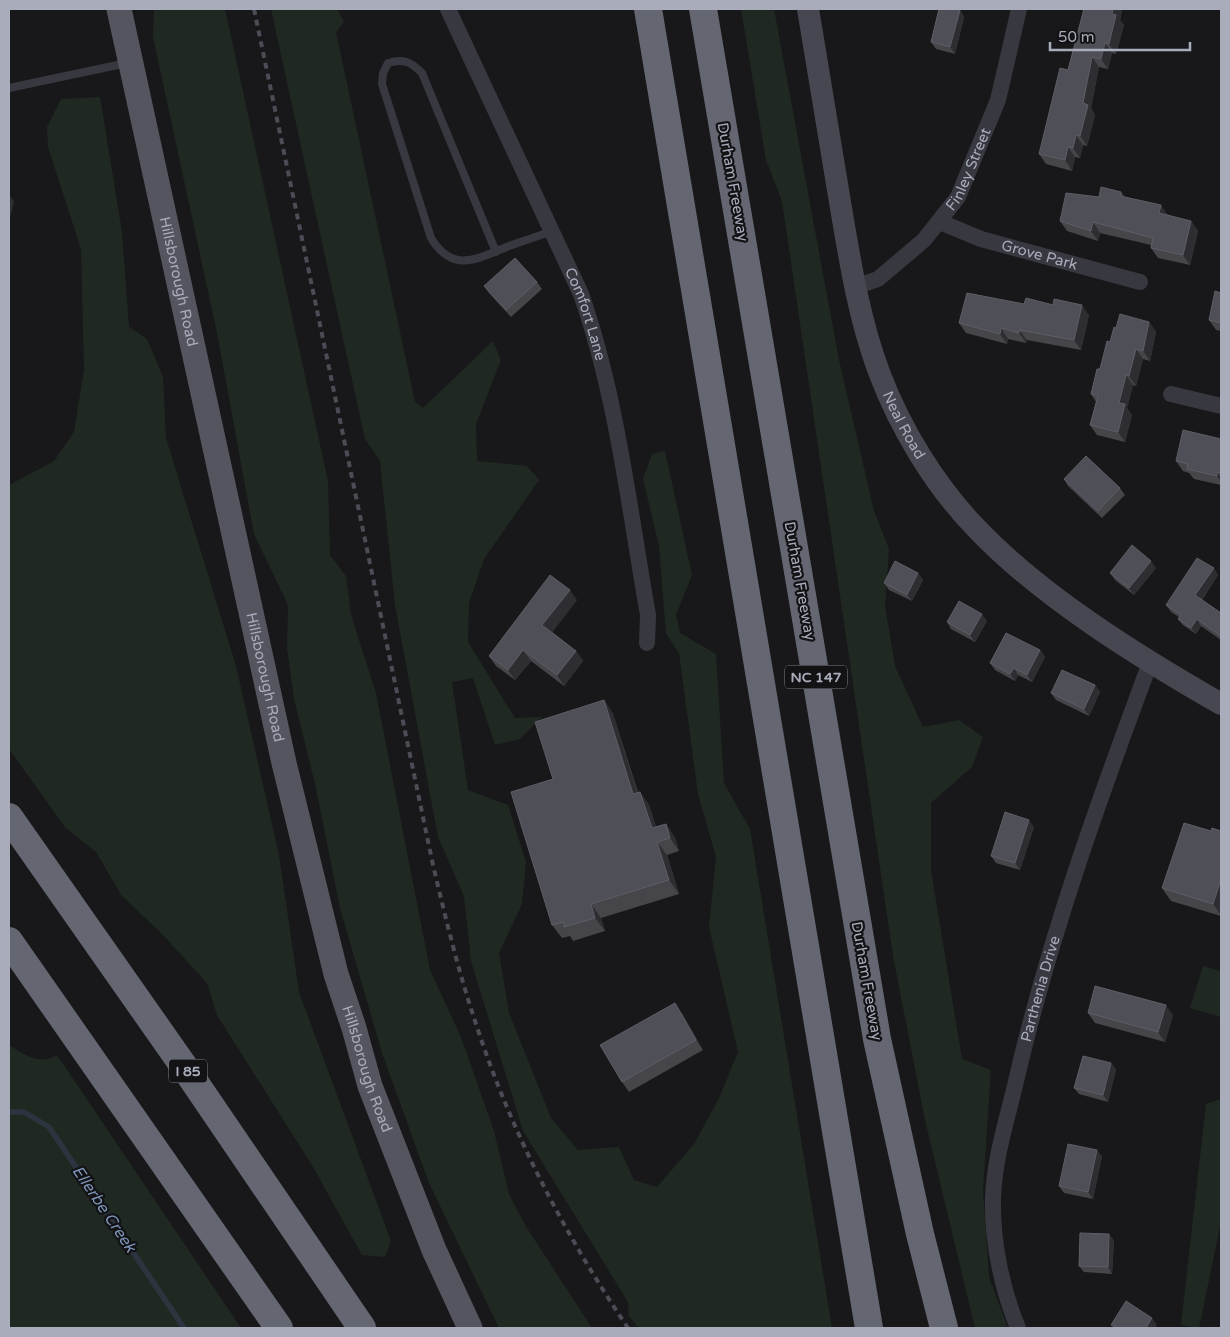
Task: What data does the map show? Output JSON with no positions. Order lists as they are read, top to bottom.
{
  "streets": {
    "highway": ["Durham Freeway", "NC 147", "I 85"],
    "main road": ["Hillsborough Road"],
    "street": [
      "Finley Street",
      "Grove Park",
      "Comfort Lane",
      "Neal Road",
      "Parthenia Drive"
    ]
  },
  "crossings": [
    ["Finley Street", "Grove Park"],
    ["Finley Street", "Neal Road"],
    ["Neal Road", "Parthenia Drive"]
  ],
  "water": ["Ellerbe Creek"],
  "scale_bar": "50 m"
}
